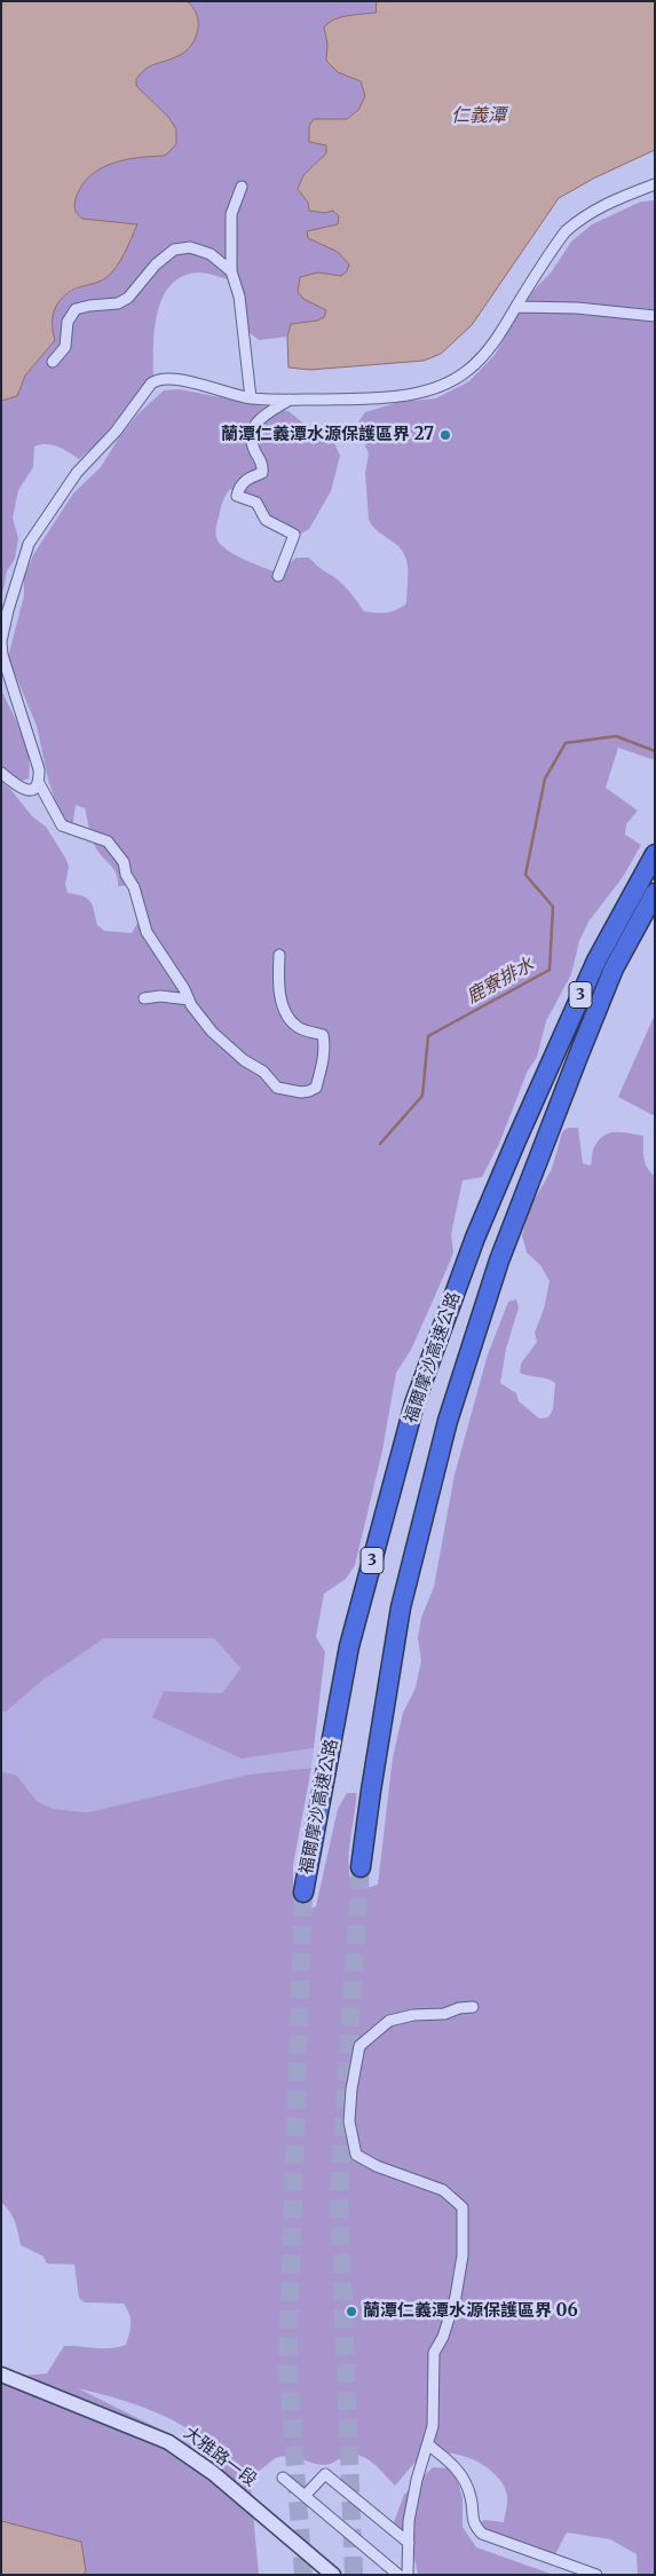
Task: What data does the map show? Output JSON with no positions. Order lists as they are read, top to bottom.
{
  "streets": {
    "highway": ["3", "福爾摩沙高速公路"],
    "main road": ["大雅路一段"]
  },
  "water": ["仁義潭", "鹿寮排水"],
  "places": ["蘭潭仁義潭水源保護區界 27", "蘭潭仁義潭水源保護區界 06"]
}
